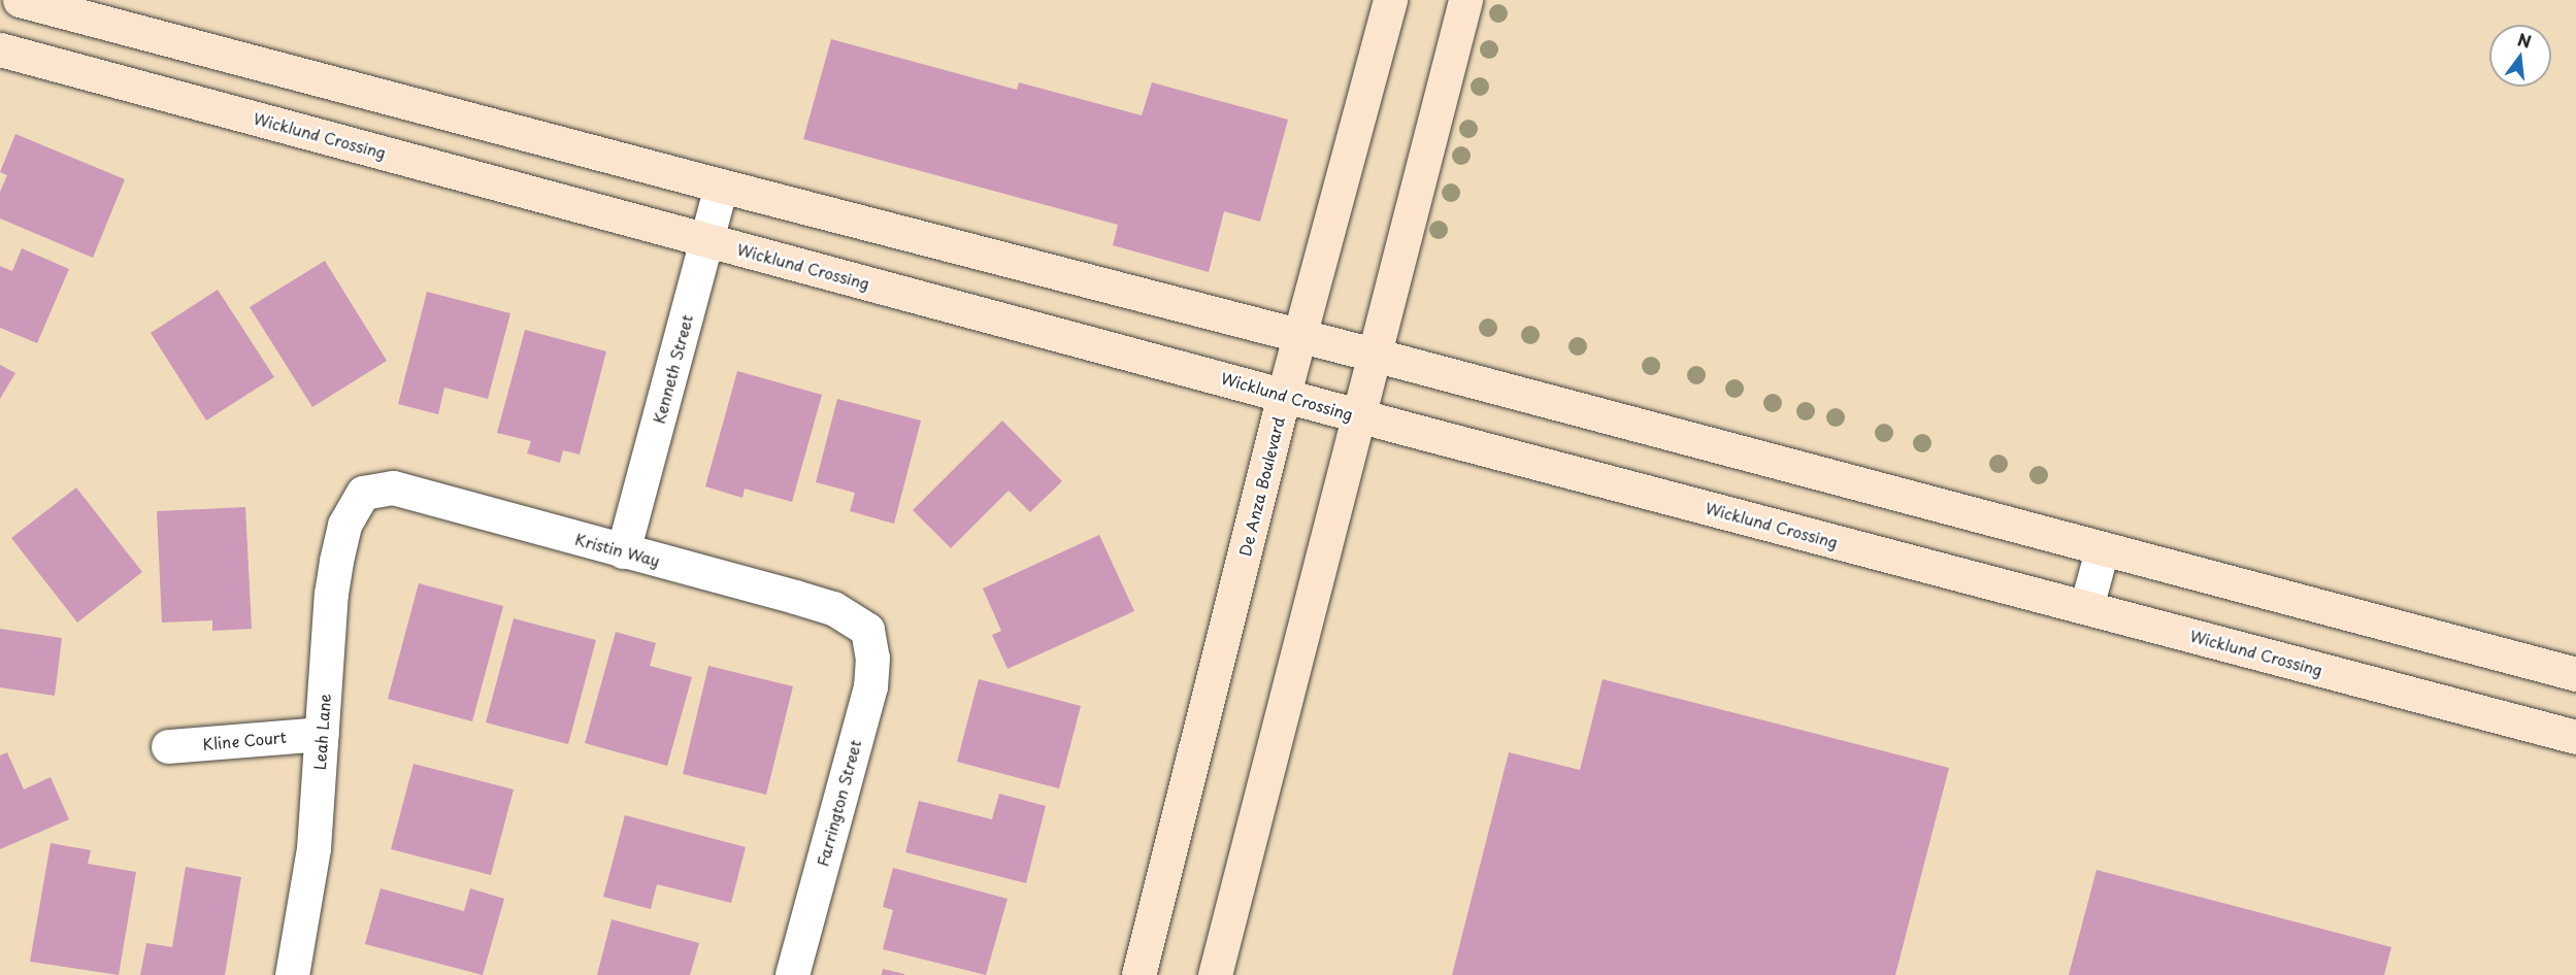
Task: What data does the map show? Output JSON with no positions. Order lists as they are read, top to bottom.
{
  "streets": {
    "street": [
      "Wicklund Crossing",
      "Kenneth Street",
      "De Anza Boulevard",
      "Kristin Way",
      "Leah Lane",
      "Kline Court",
      "Farrington Street"
    ]
  },
  "crossings": [
    ["Wicklund Crossing", "Kenneth Street"],
    ["Wicklund Crossing", "De Anza Boulevard"],
    ["Kenneth Street", "Kristin Way"],
    ["Kristin Way", "Leah Lane"],
    ["Kristin Way", "Farrington Street"],
    ["Leah Lane", "Kline Court"]
  ],
  "north": "top"
}
